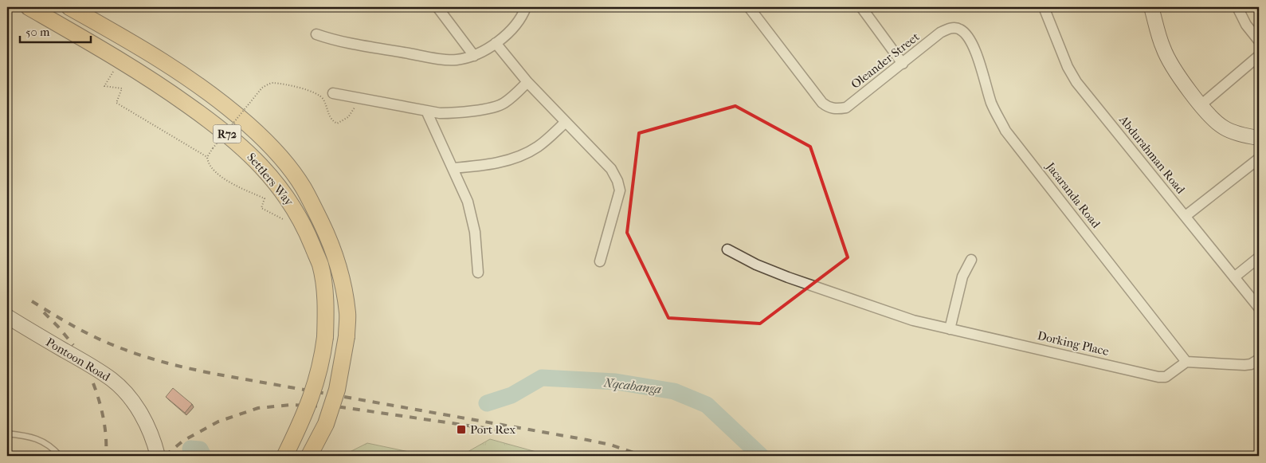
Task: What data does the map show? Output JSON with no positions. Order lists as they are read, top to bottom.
{
  "streets": {
    "main road": ["R72", "Settlers Way"],
    "street": [
      "Oleander Street",
      "Abdurahman Road",
      "Jacaranda Road",
      "Dorking Place",
      "Pontoon Road"
    ]
  },
  "crossings": [
    ["Oleander Street", "Jacaranda Road"],
    ["Jacaranda Road", "Dorking Place"]
  ],
  "water": ["Nqcabanga"],
  "places": {
    "transit": ["Port Rex"]
  },
  "scale_bar": "50 m"
}
